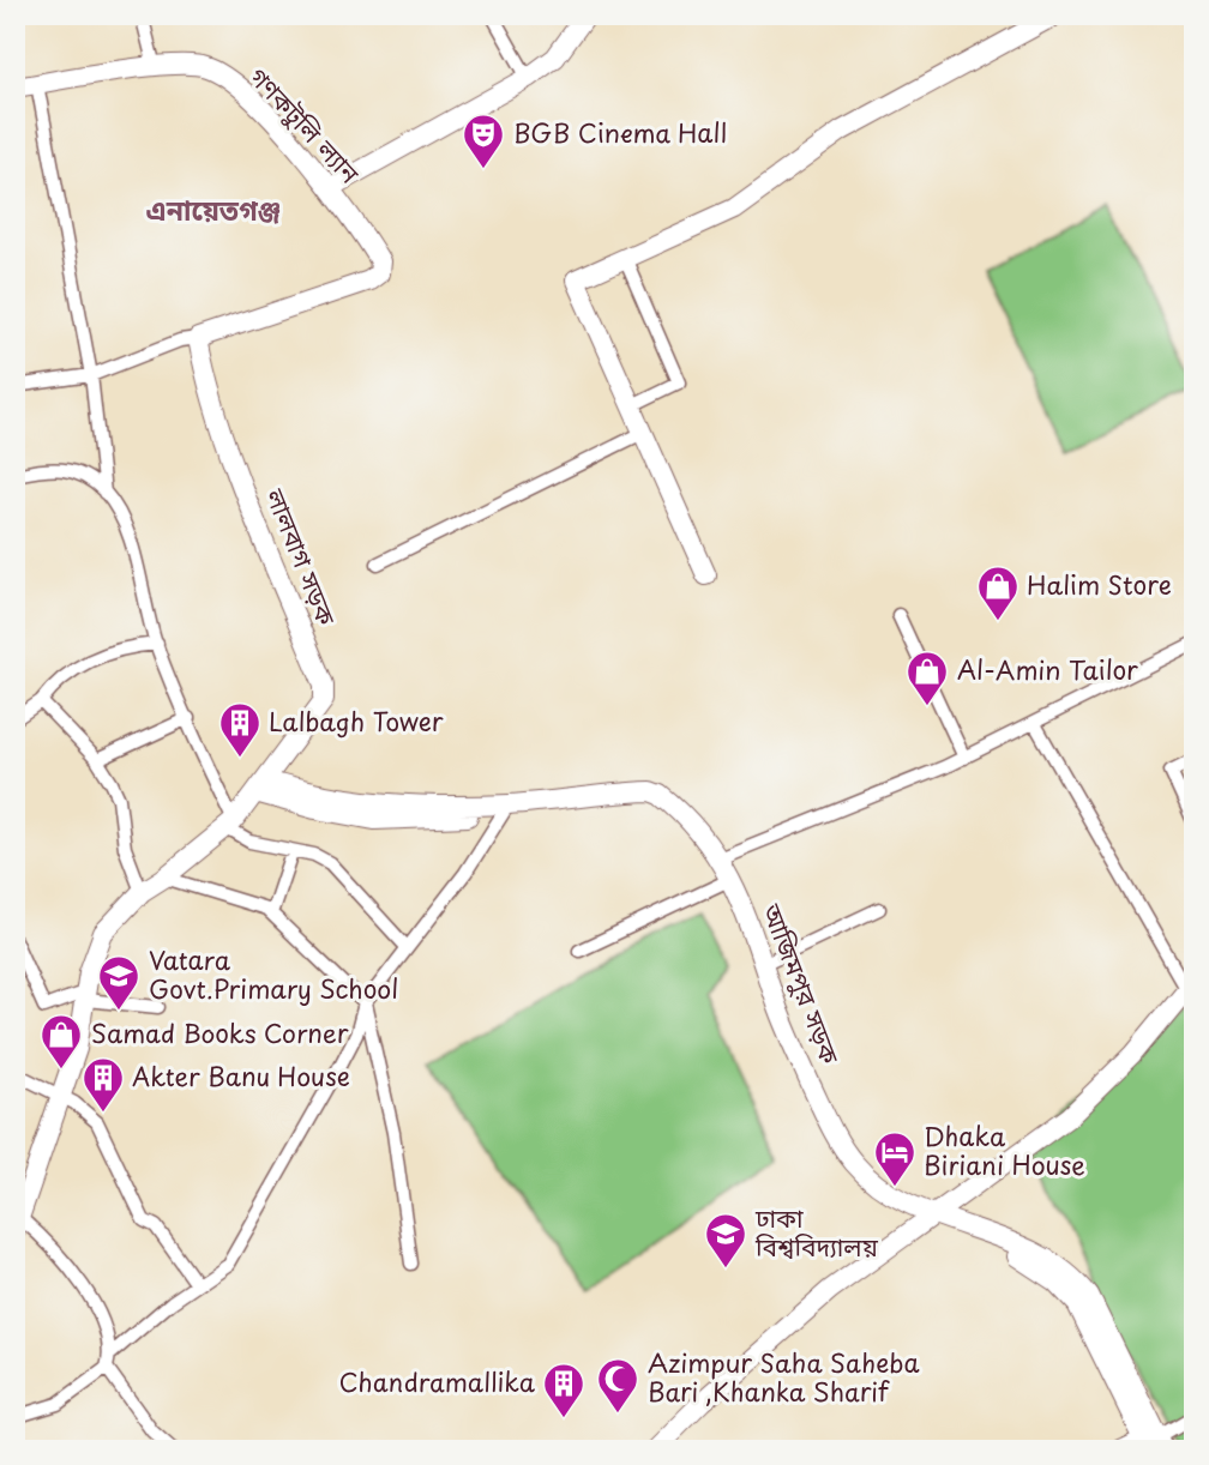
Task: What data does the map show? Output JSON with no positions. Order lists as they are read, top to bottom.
{
  "streets": {
    "street": ["গণকটুলি ল্যান", "লালবাগ সড়ক", "আজিমপুর সড়ক"]
  },
  "crossings": [
    ["গণকটুলি ল্যান", "লালবাগ সড়ক"],
    ["লালবাগ সড়ক", "আজিমপুর সড়ক"]
  ],
  "districts": ["এনায়েতগঞ্জ"],
  "places": {
    "theatre": ["BGB Cinema Hall"],
    "shop": ["Halim Store", "Al-Amin Tailor", "Samad Books Corner"],
    "building": ["Lalbagh Tower", "Akter Banu House", "Chandramallika"],
    "school or university": ["Vatara Govt.Primary School", "ঢাকা বিশ্ববিদ্যালয়"],
    "hotel": ["Dhaka Biriani House"],
    "mosque": ["Azimpur Saha Saheba Bari ,Khanka Sharif"]
  }
}
